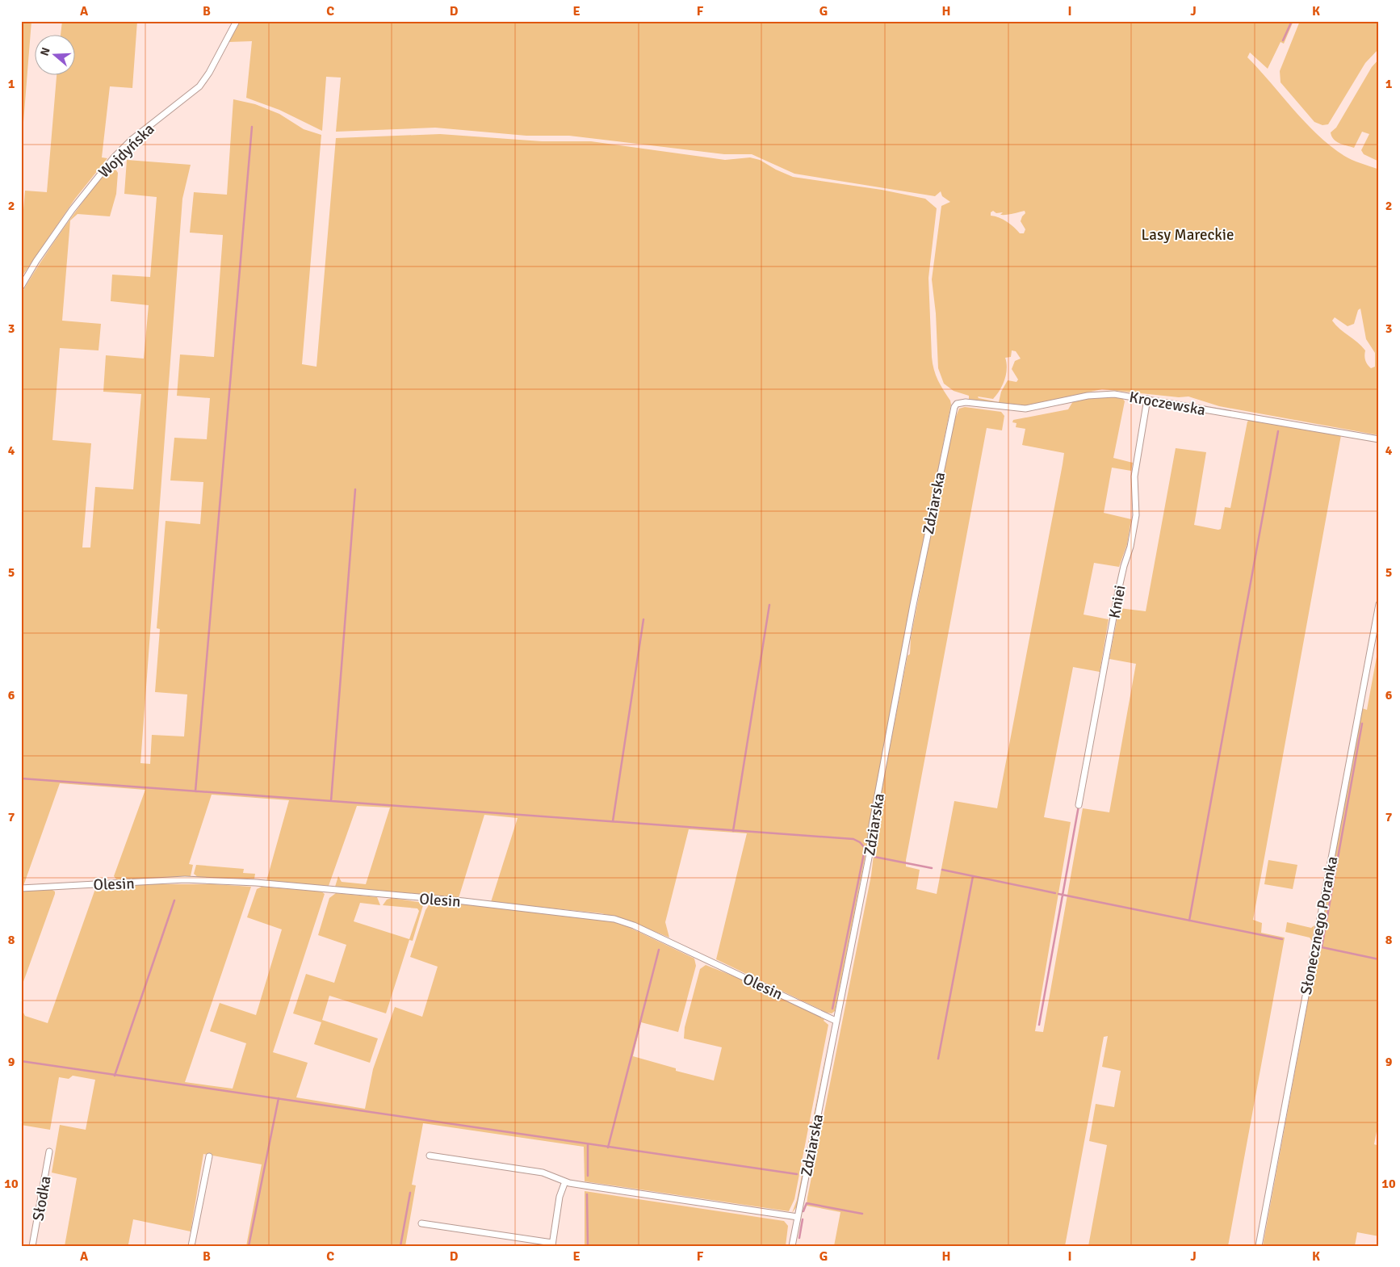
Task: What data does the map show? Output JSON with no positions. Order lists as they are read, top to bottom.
{
  "streets": {
    "street": [
      "Wojdyńska",
      "Kroczewska",
      "Zdziarska",
      "Kniei",
      "Olesin",
      "Słonecznego Poranka",
      "Słodka"
    ]
  },
  "crossings": [
    ["Kroczewska", "Zdziarska"],
    ["Kroczewska", "Kniei"],
    ["Zdziarska", "Olesin"]
  ],
  "parks": ["Lasy Mareckie"],
  "north": "left",
  "grid": {
    "columns": [
      "A",
      "B",
      "C",
      "D",
      "E",
      "F",
      "G",
      "H",
      "I",
      "J",
      "K"
    ],
    "rows": [
      "1",
      "2",
      "3",
      "4",
      "5",
      "6",
      "7",
      "8",
      "9",
      "10"
    ]
  }
}
